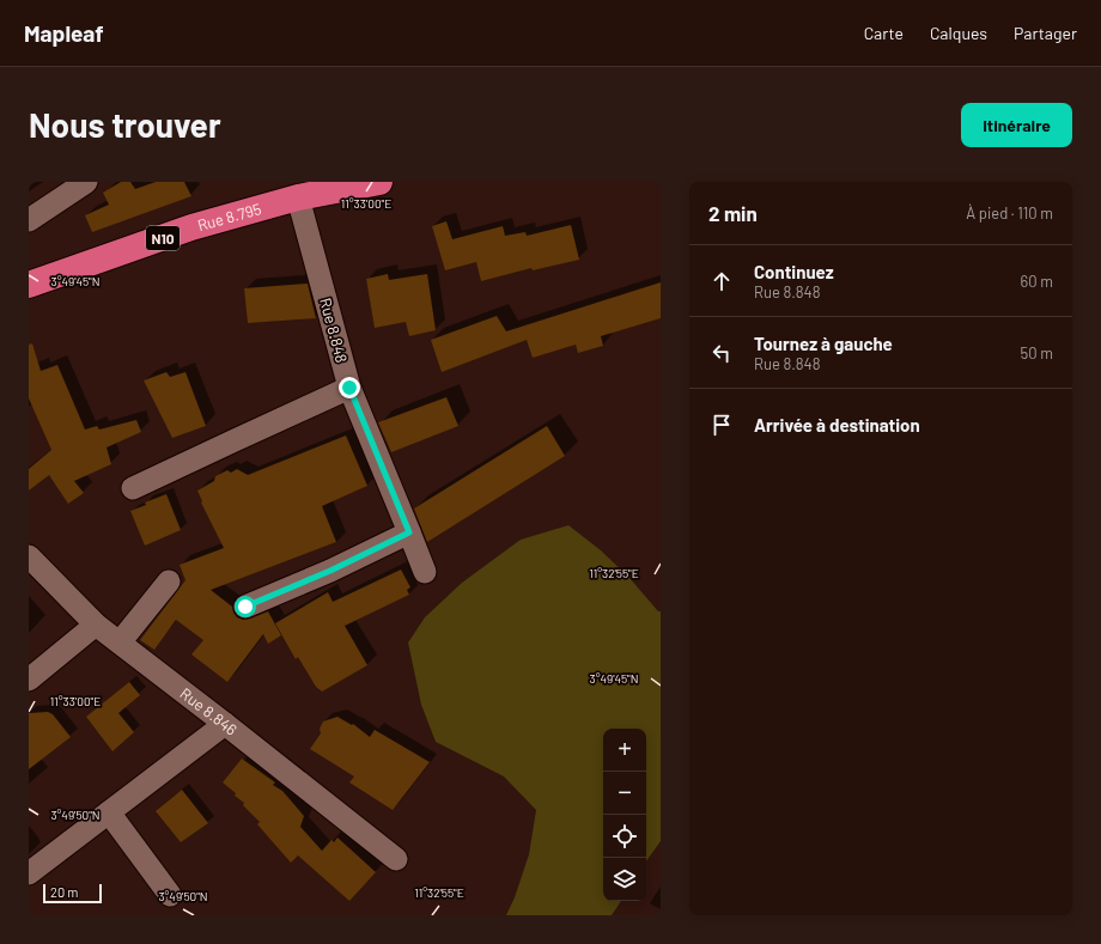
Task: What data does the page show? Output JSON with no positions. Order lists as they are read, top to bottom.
{
  "streets": {
    "highway": ["Rue 8.795", "N10"],
    "street": ["Rue 8.848", "Rue 8.846"]
  },
  "crossings": [
    ["Rue 8.795", "Rue 8.848"]
  ],
  "scale_bar": "20 m",
  "page": {
    "header": "Mapleaf",
    "nav": ["Carte", "Calques", "Partager"],
    "buttons": "Itinéraire",
    "title": "Nous trouver",
    "heading": ["2 min", "À pied · 110 m"],
    "list": [
      ["Continuez", "Rue 8.848", "60 m"],
      ["Tournez à gauche", "Rue 8.848", "50 m"],
      "Arrivée à destination"
    ],
    "map_buttons": ["+", "−"],
    "scale": "20 m"
  },
  "coordinates": [
    "11°33'00\"E",
    "3°49'45\"N",
    "11°32'55\"E",
    "3°49'50\"N"
  ]
}
